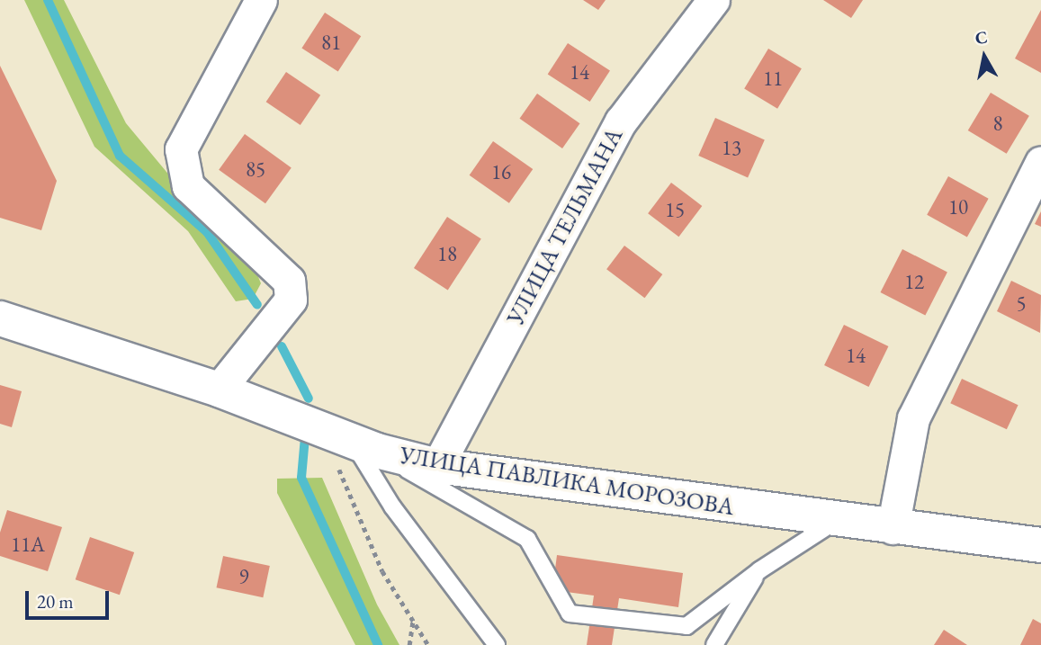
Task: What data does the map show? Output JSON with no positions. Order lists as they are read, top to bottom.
{
  "streets": {
    "street": ["УЛИЦА ТЕЛЬМАНА", "УЛИЦА ПАВЛИКА МОРОЗОВА"]
  },
  "crossings": [
    ["УЛИЦА ТЕЛЬМАНА", "УЛИЦА ПАВЛИКА МОРОЗОВА"]
  ],
  "house_numbers": [
    "81",
    "14",
    "11",
    "8",
    "13",
    "85",
    "16",
    "10",
    "15",
    "18",
    "12",
    "5",
    "14",
    "11А",
    "9"
  ],
  "scale_bar": "20 m",
  "north": "top"
}
